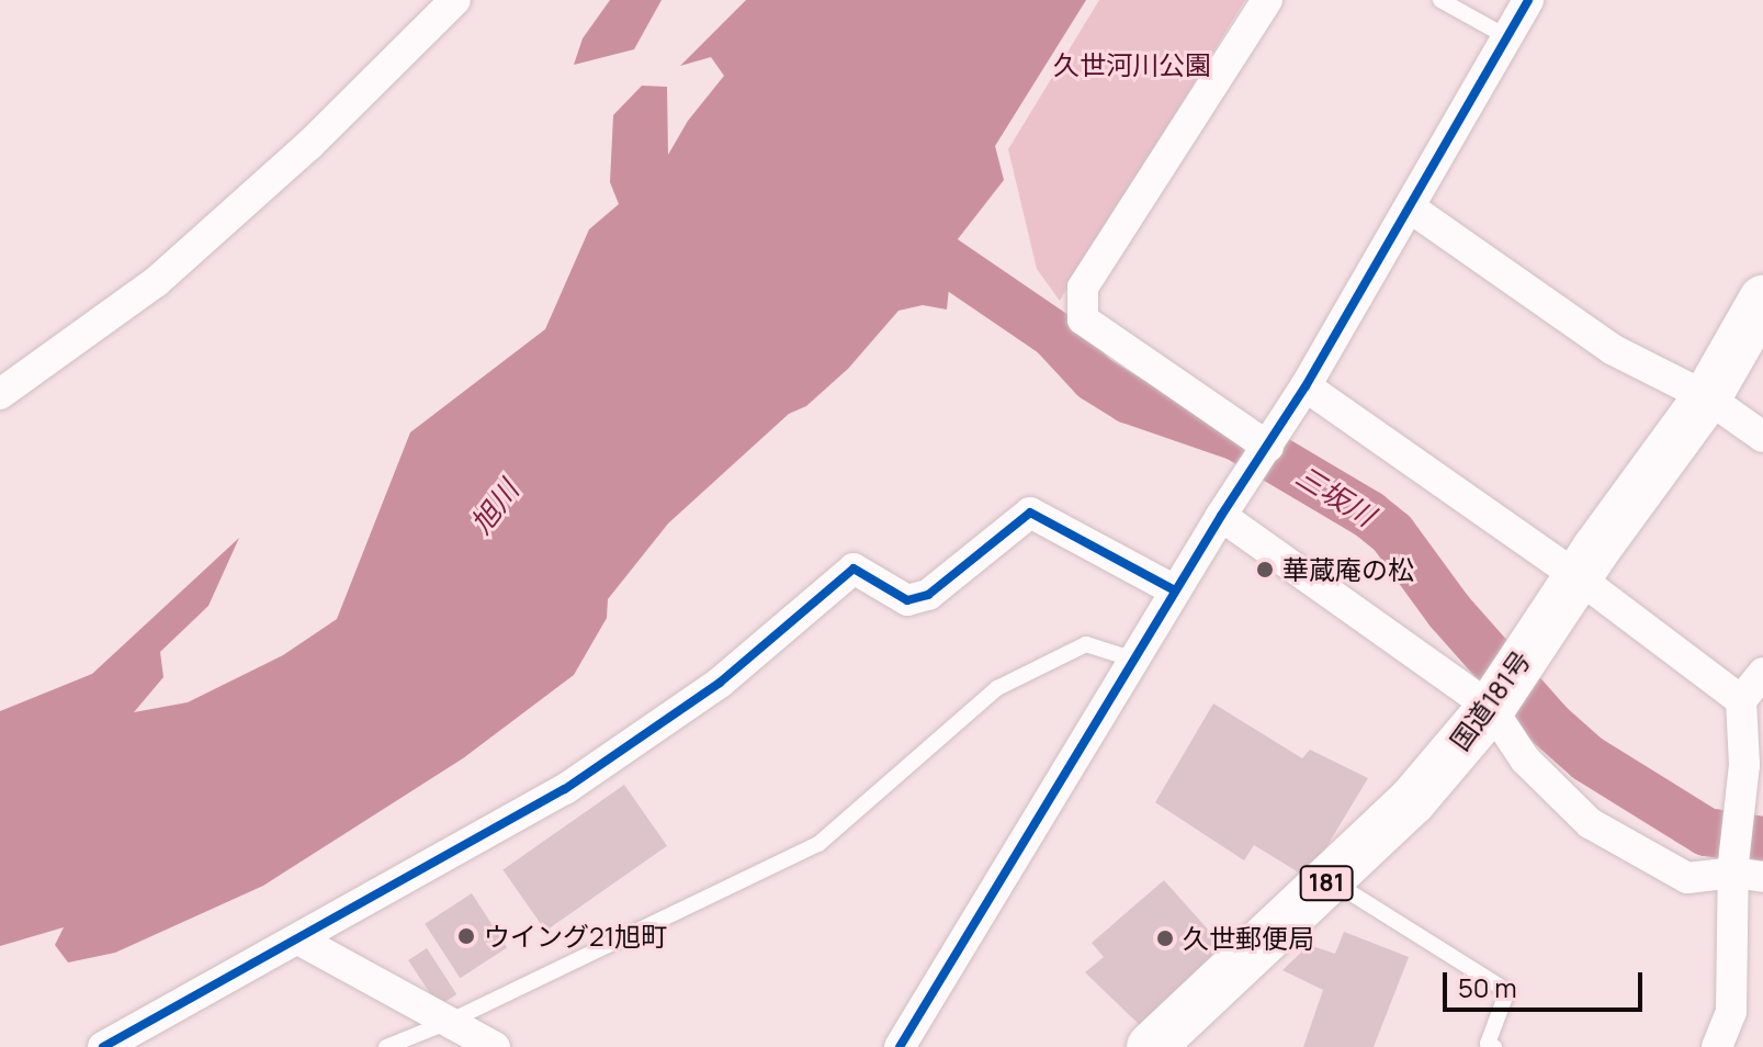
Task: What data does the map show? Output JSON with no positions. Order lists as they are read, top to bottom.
{
  "streets": {
    "highway": ["国道181号", "181"]
  },
  "water": ["三坂川", "旭川"],
  "parks": ["久世河川公園"],
  "places": ["華蔵庵の松", "ウイング21旭町", "久世郵便局"],
  "scale_bar": "50 m"
}
